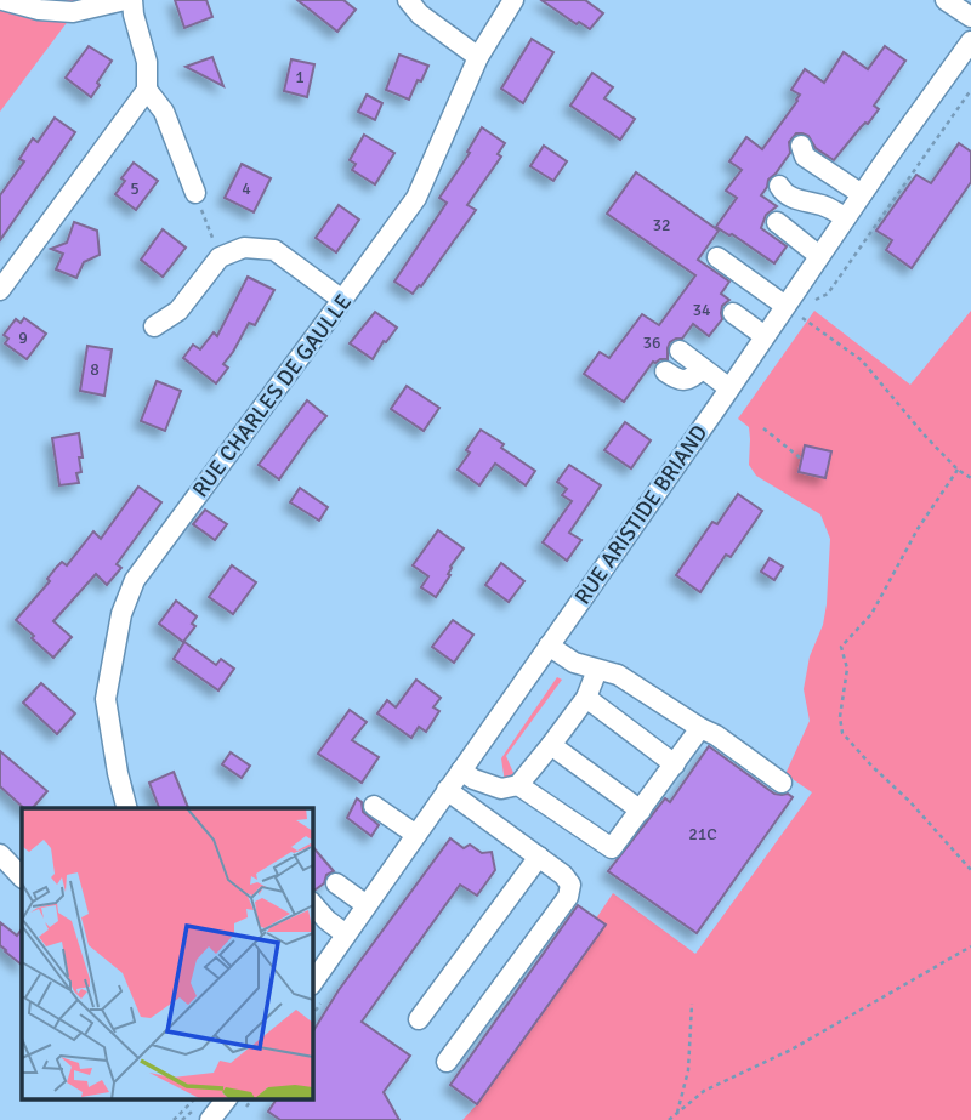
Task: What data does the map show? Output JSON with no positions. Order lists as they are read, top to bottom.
{
  "streets": {
    "street": ["RUE CHARLES DE GAULLE", "RUE ARISTIDE BRIAND"]
  },
  "house_numbers": [
    "1",
    "5",
    "4",
    "32",
    "34",
    "9",
    "36",
    "8",
    "21C"
  ]
}
